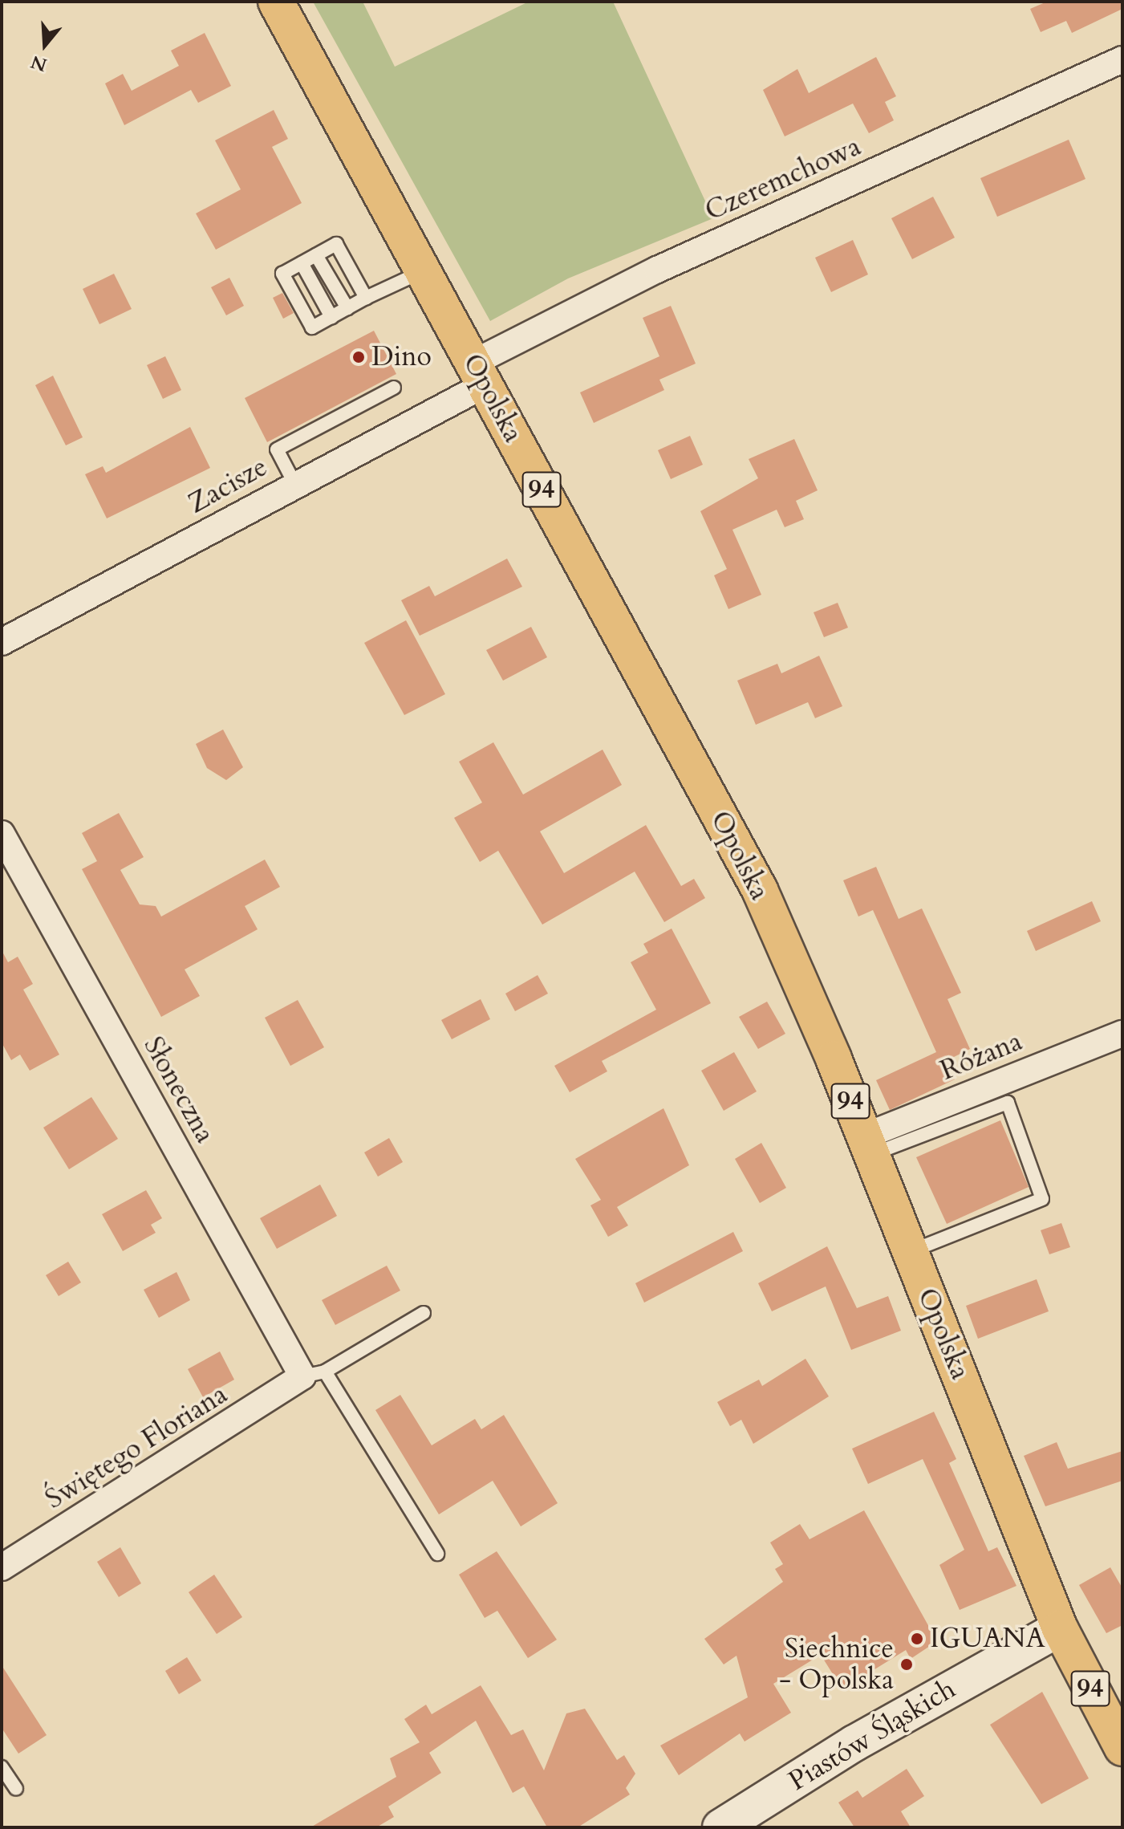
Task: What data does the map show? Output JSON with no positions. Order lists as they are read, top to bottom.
{
  "streets": {
    "main road": ["Opolska", "94"],
    "street": [
      "Czeremchowa",
      "Zacisze",
      "Różana",
      "Słoneczna",
      "Świętego Floriana",
      "Piastów Śląskich"
    ]
  },
  "crossings": [
    ["Czeremchowa", "Opolska"],
    ["Czeremchowa", "Zacisze"],
    ["Opolska", "Zacisze"],
    ["Opolska", "Różana"],
    ["Opolska", "Piastów Śląskich"],
    ["Słoneczna", "Świętego Floriana"]
  ],
  "places": ["Dino", "IGUANA", "Siechnice - Opolska"],
  "north": "bottom"
}
